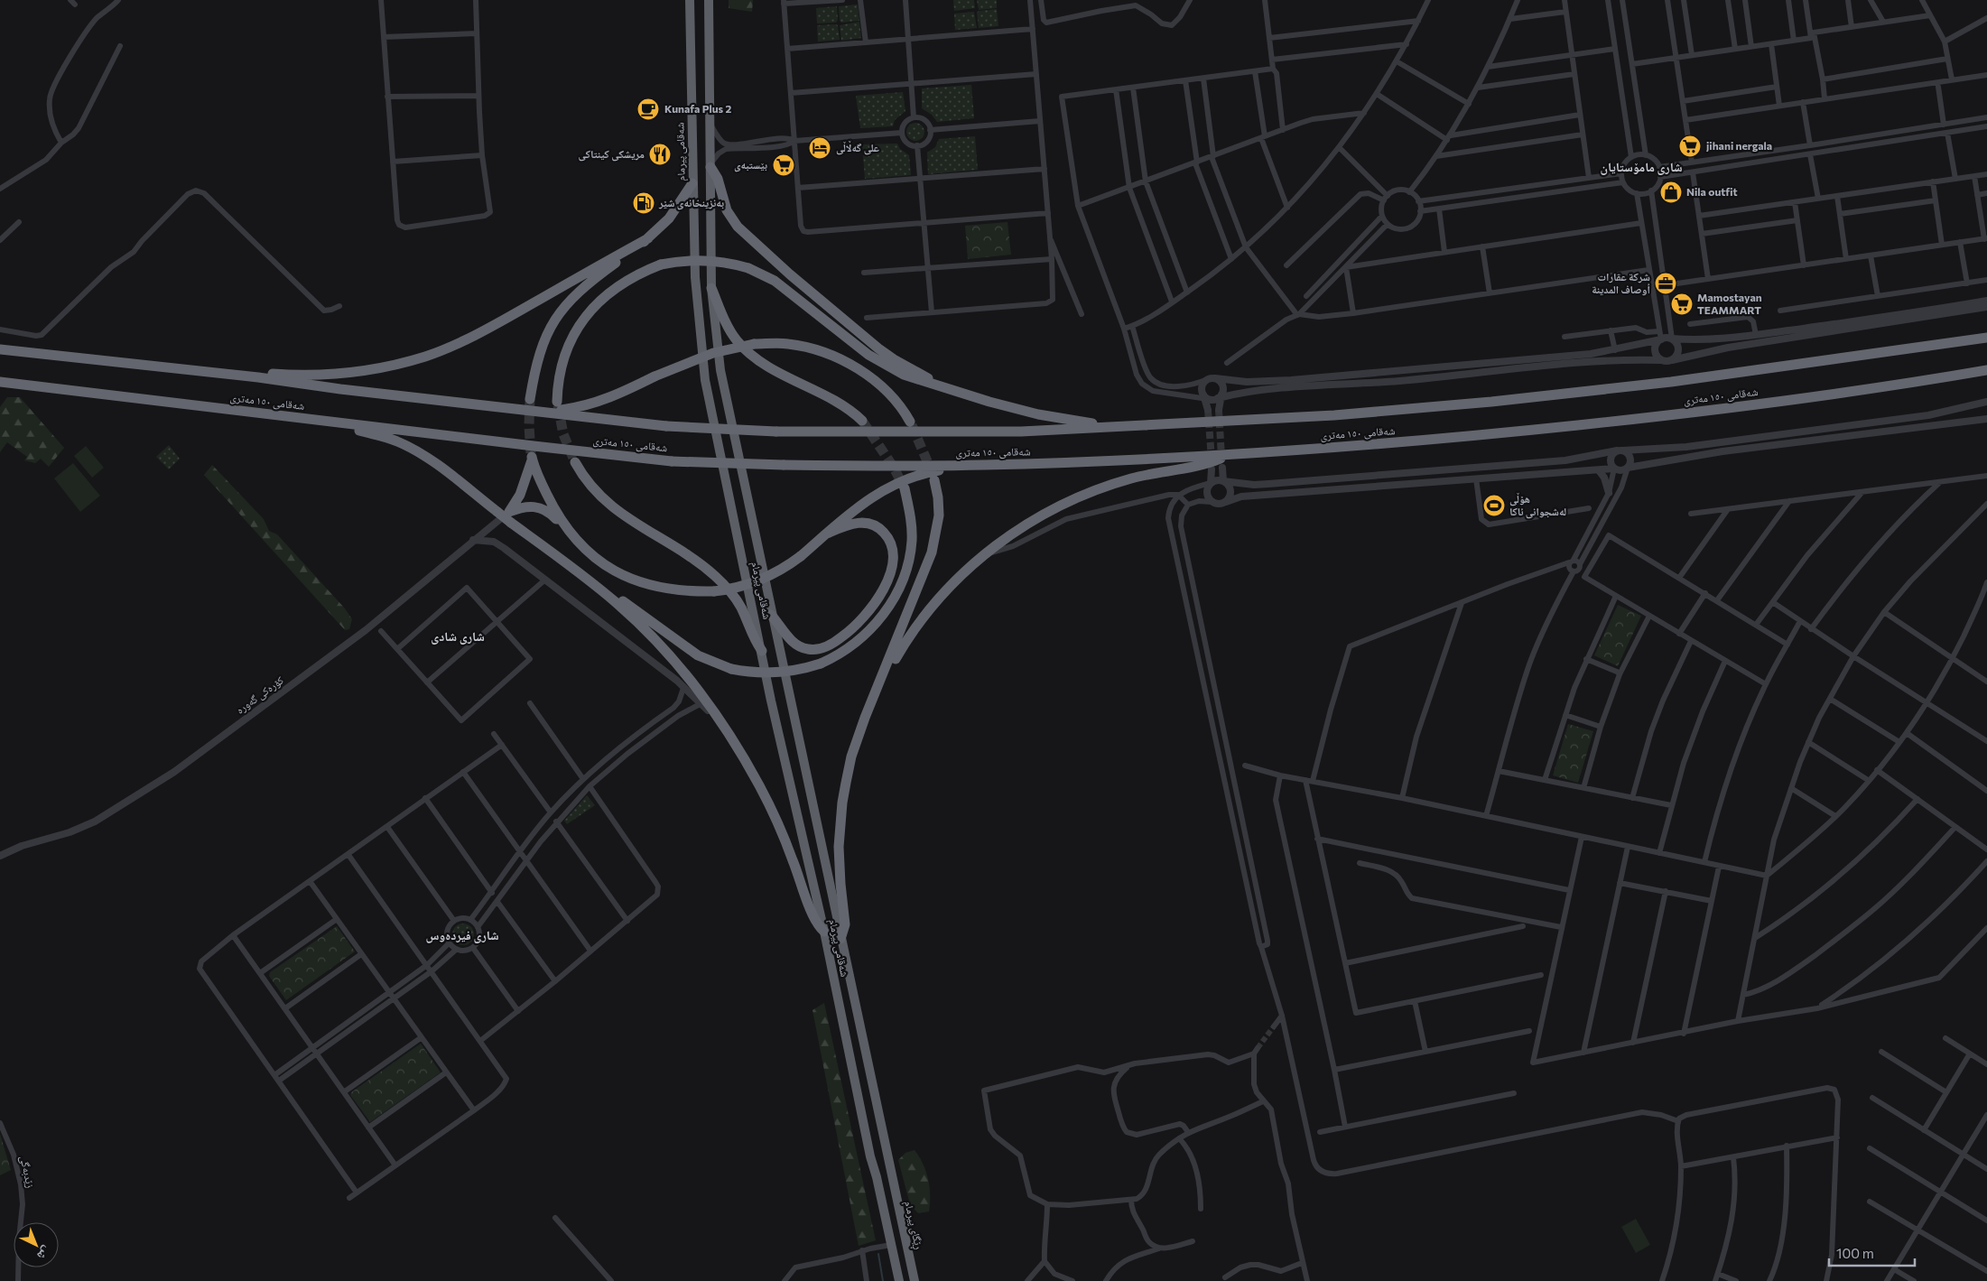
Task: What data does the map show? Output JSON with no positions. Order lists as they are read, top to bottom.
{
  "streets": {
    "highway": ["شەقامی پیرمام", "شەقامی ١٥٠ مەتری", "ڕێگای پیرمام"],
    "street": ["کۆرەکی گەورە", "زێدبەگی"]
  },
  "crossings": [
    ["شەقامی پیرمام", "ڕێگای پیرمام"]
  ],
  "districts": ["شاری مامۆستایان", "شاری شادی", "شاری فیردەوس"],
  "places": {
    "cafe": ["Kunafa Plus 2"],
    "supermarket": ["jihani nergala", "بێستبەی", "Mamostayan TEAMMART"],
    "hotel": ["علی گەڵاڵی"],
    "restaurant": ["مریشکی کینتاکی"],
    "shop": ["Nila outfit"],
    "fuel station": ["بەنزینخانەی شێر"],
    "office": ["شركة عقارات أوصاف المدينة"],
    "sports": ["هۆڵی لەشجوانی ئاکا"]
  },
  "scale_bar": "100 m",
  "north": "bottom right"
}
